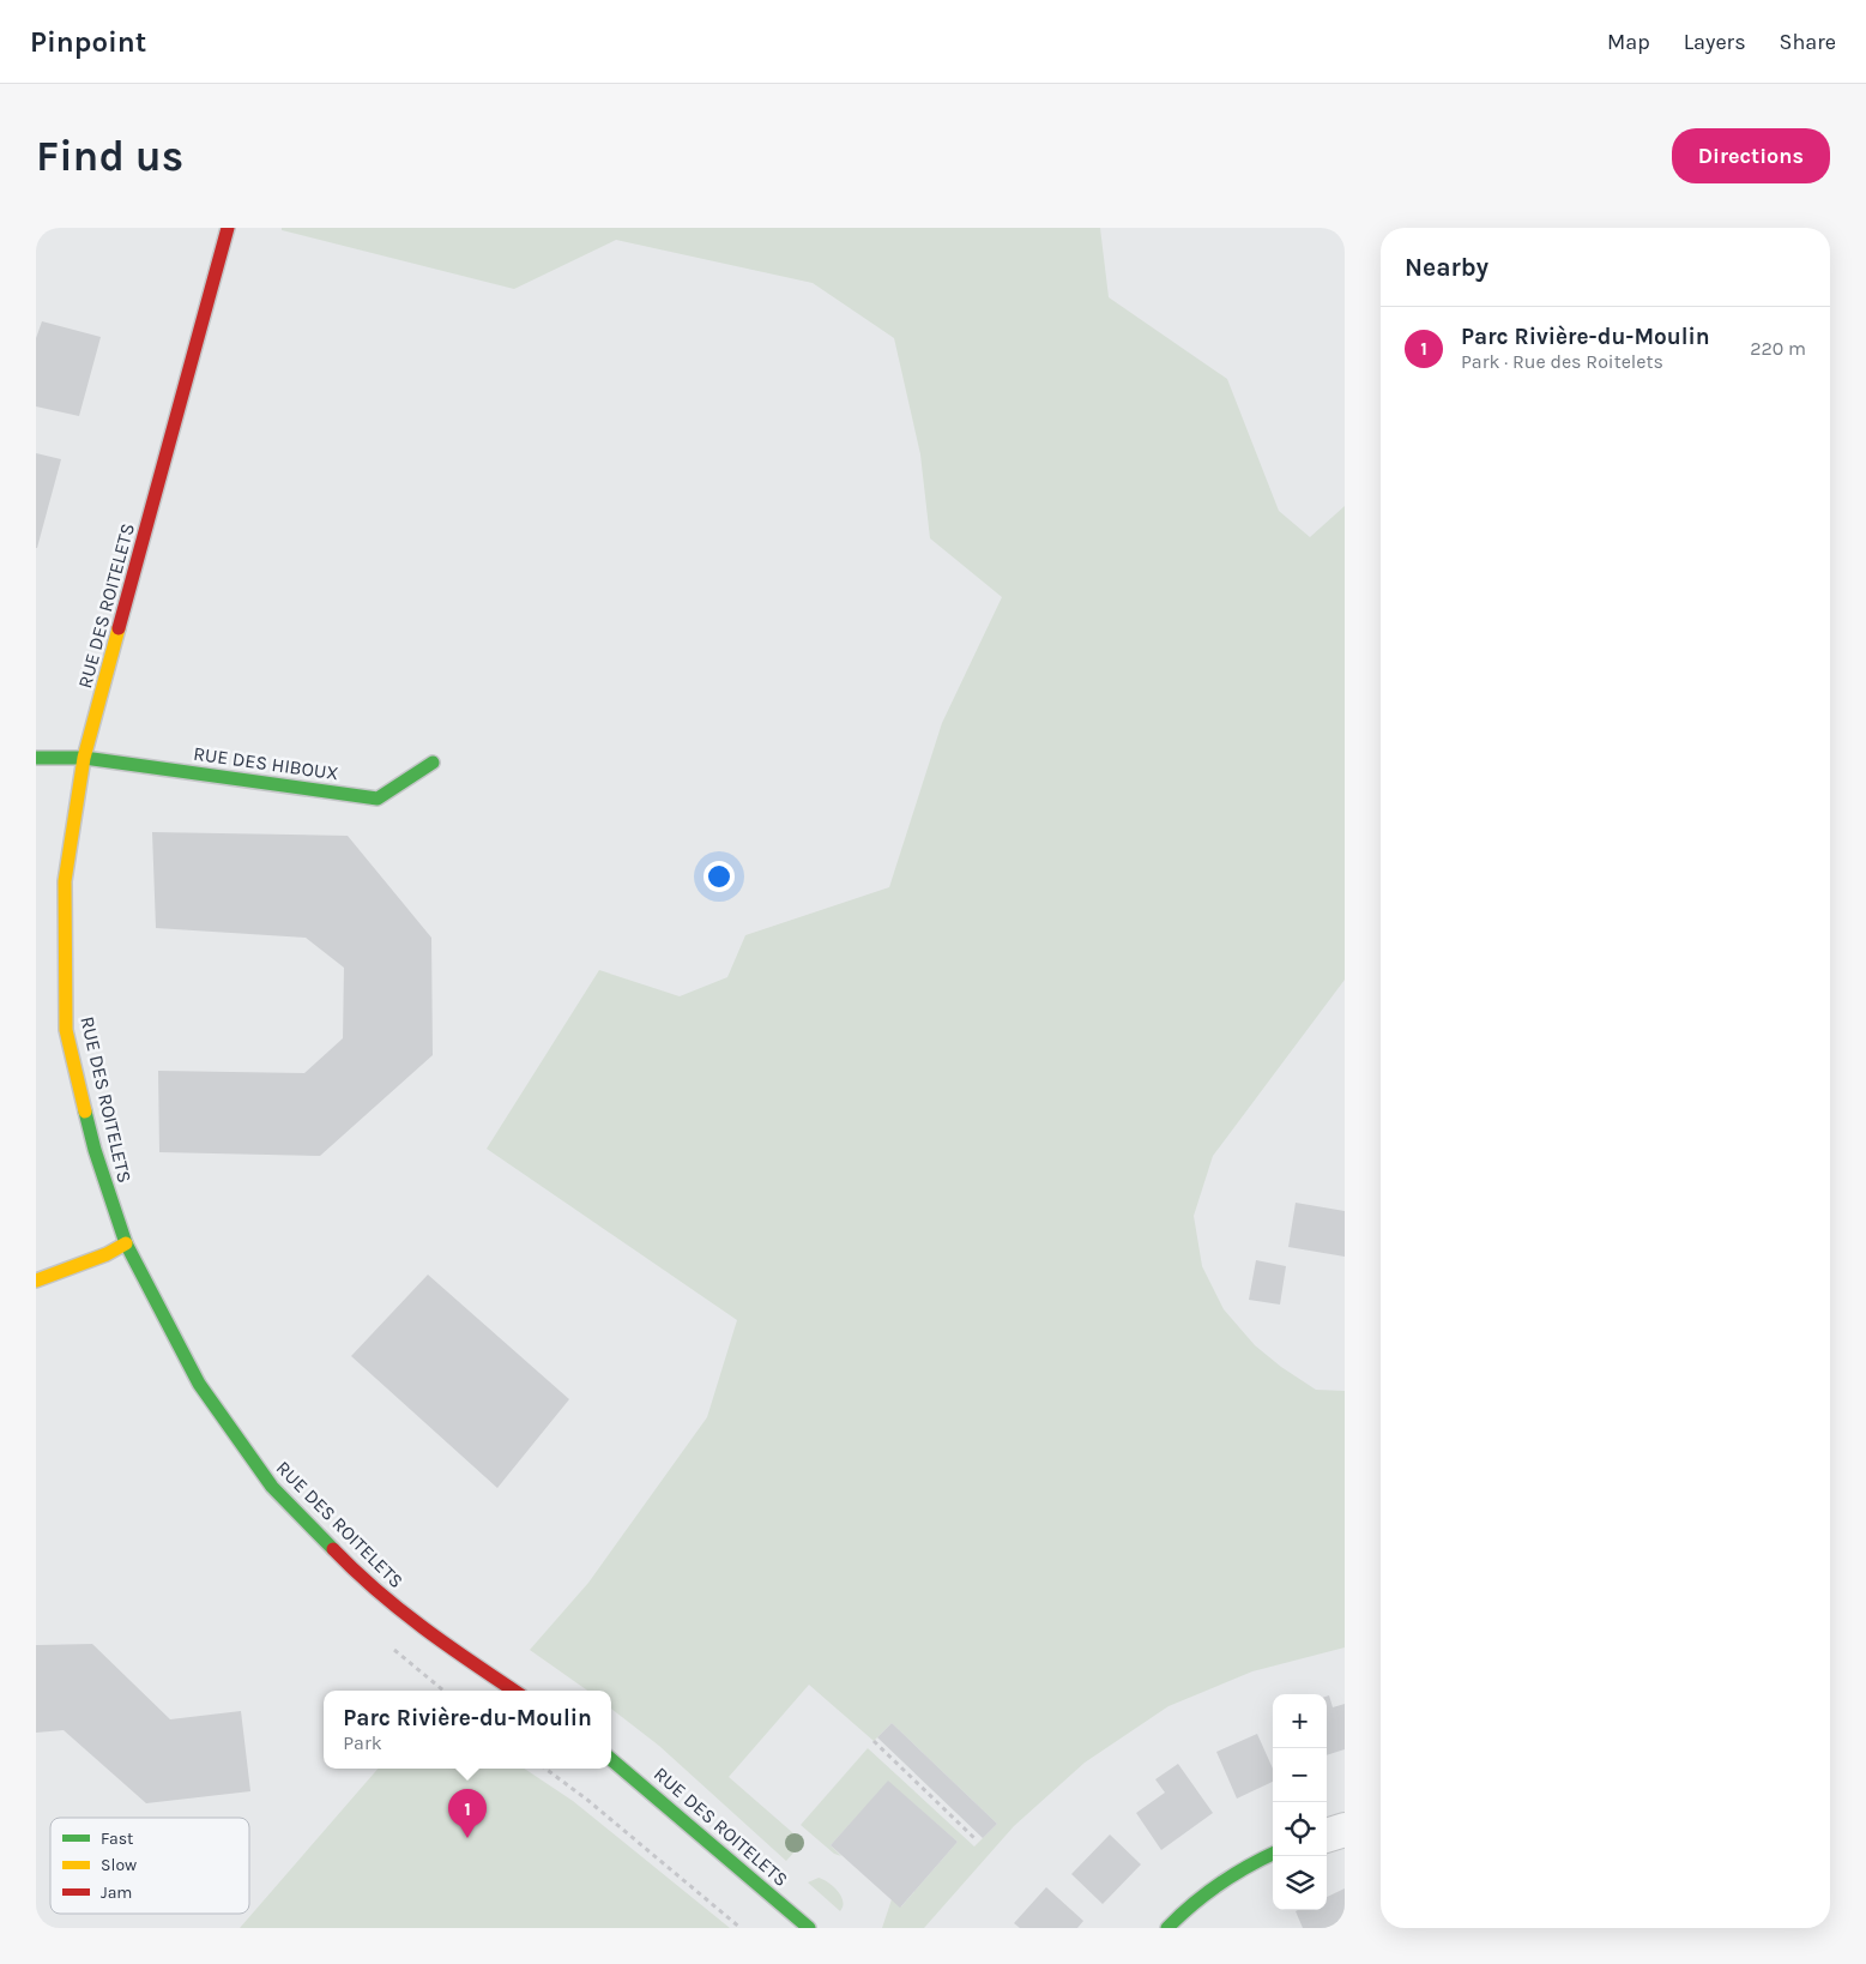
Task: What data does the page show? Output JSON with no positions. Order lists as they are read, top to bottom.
{
  "streets": {
    "street": ["RUE DES ROITELETS", "RUE DES HIBOUX"]
  },
  "crossings": [
    ["RUE DES ROITELETS", "RUE DES HIBOUX"]
  ],
  "legend": ["Fast", "Slow", "Jam"],
  "page": {
    "header": "Pinpoint",
    "nav": ["Map", "Layers", "Share"],
    "buttons": "Directions",
    "title": "Find us",
    "heading": "Nearby",
    "list": [
      {
        "mark": "1",
        "name": "Parc Rivière-du-Moulin",
        "note": "Park · Rue des Roitelets",
        "value": "220 m"
      }
    ],
    "popup": ["Parc Rivière-du-Moulin", "Park"],
    "map_buttons": ["+", "−"],
    "pins": "1"
  }
}
